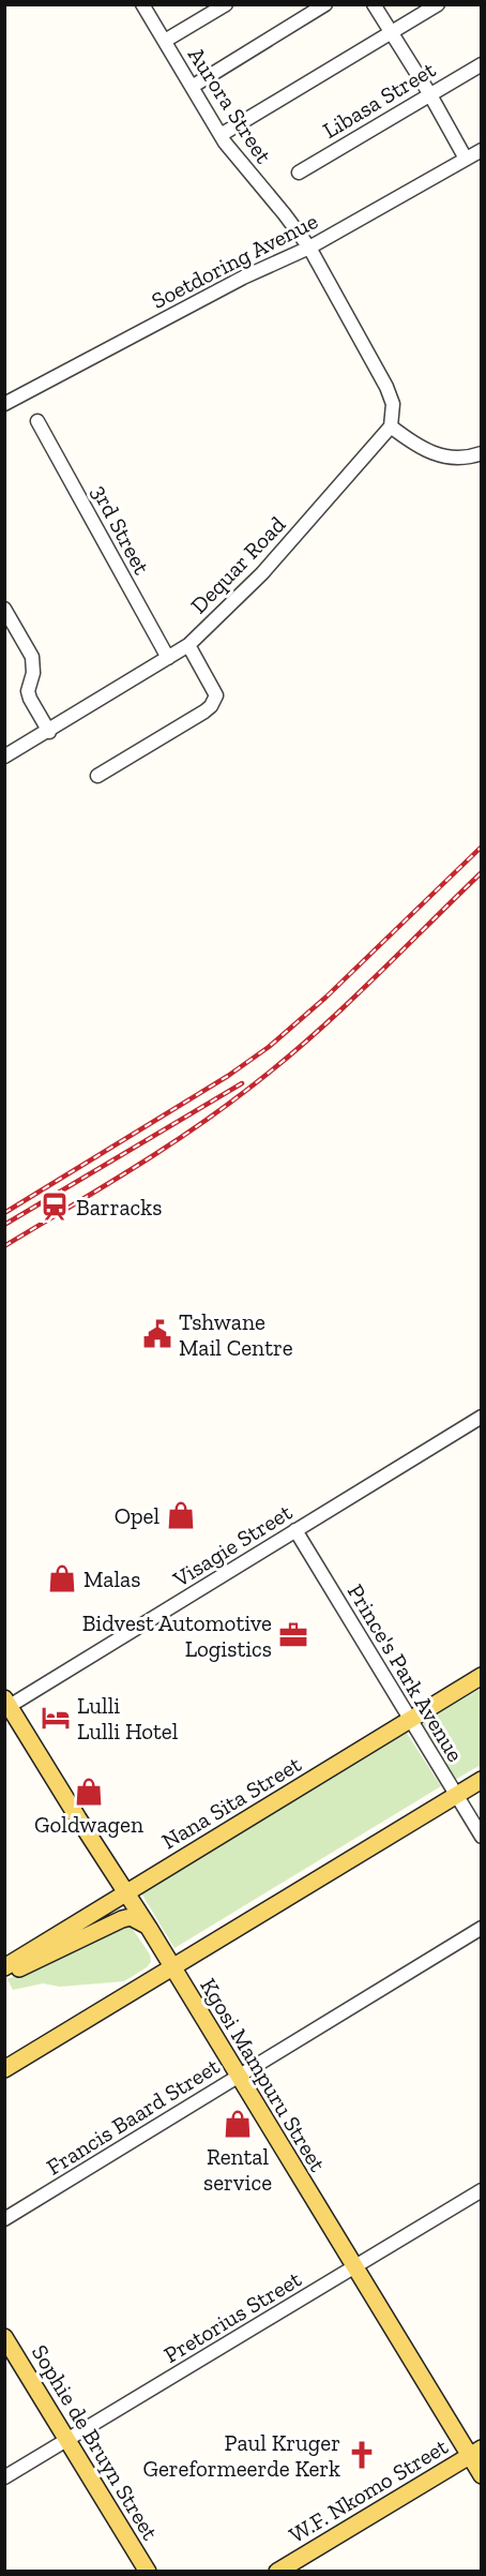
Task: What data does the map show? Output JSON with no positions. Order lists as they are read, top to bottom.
{
  "streets": {
    "main road": [
      "Nana Sita Street",
      "Kgosi Mampuru Street",
      "Sophie de Bruyn Street",
      "W.F. Nkomo Street"
    ],
    "street": [
      "Libasa Street",
      "Aurora Street",
      "Soetdoring Avenue",
      "3rd Street",
      "Dequar Road",
      "Visagie Street",
      "Prince's Park Avenue",
      "Francis Baard Street",
      "Pretorius Street"
    ]
  },
  "crossings": [
    ["Aurora Street", "Soetdoring Avenue"],
    ["Aurora Street", "Dequar Road"],
    ["3rd Street", "Dequar Road"],
    ["Visagie Street", "Prince's Park Avenue"],
    ["Visagie Street", "Kgosi Mampuru Street"],
    ["Prince's Park Avenue", "Nana Sita Street"],
    ["Nana Sita Street", "Kgosi Mampuru Street"],
    ["Kgosi Mampuru Street", "Francis Baard Street"],
    ["Kgosi Mampuru Street", "Pretorius Street"],
    ["Kgosi Mampuru Street", "W.F. Nkomo Street"],
    ["Pretorius Street", "Sophie de Bruyn Street"]
  ],
  "places": {
    "station": ["Barracks"],
    "public building": ["Tshwane Mail Centre"],
    "shop": [
      "Opel",
      "Malas",
      "Goldwagen",
      "Rental service"
    ],
    "office": ["Bidvest Automotive Logistics"],
    "hotel": ["Lulli Lulli Hotel"],
    "church": ["Paul Kruger Gereformeerde Kerk"]
  }
}
